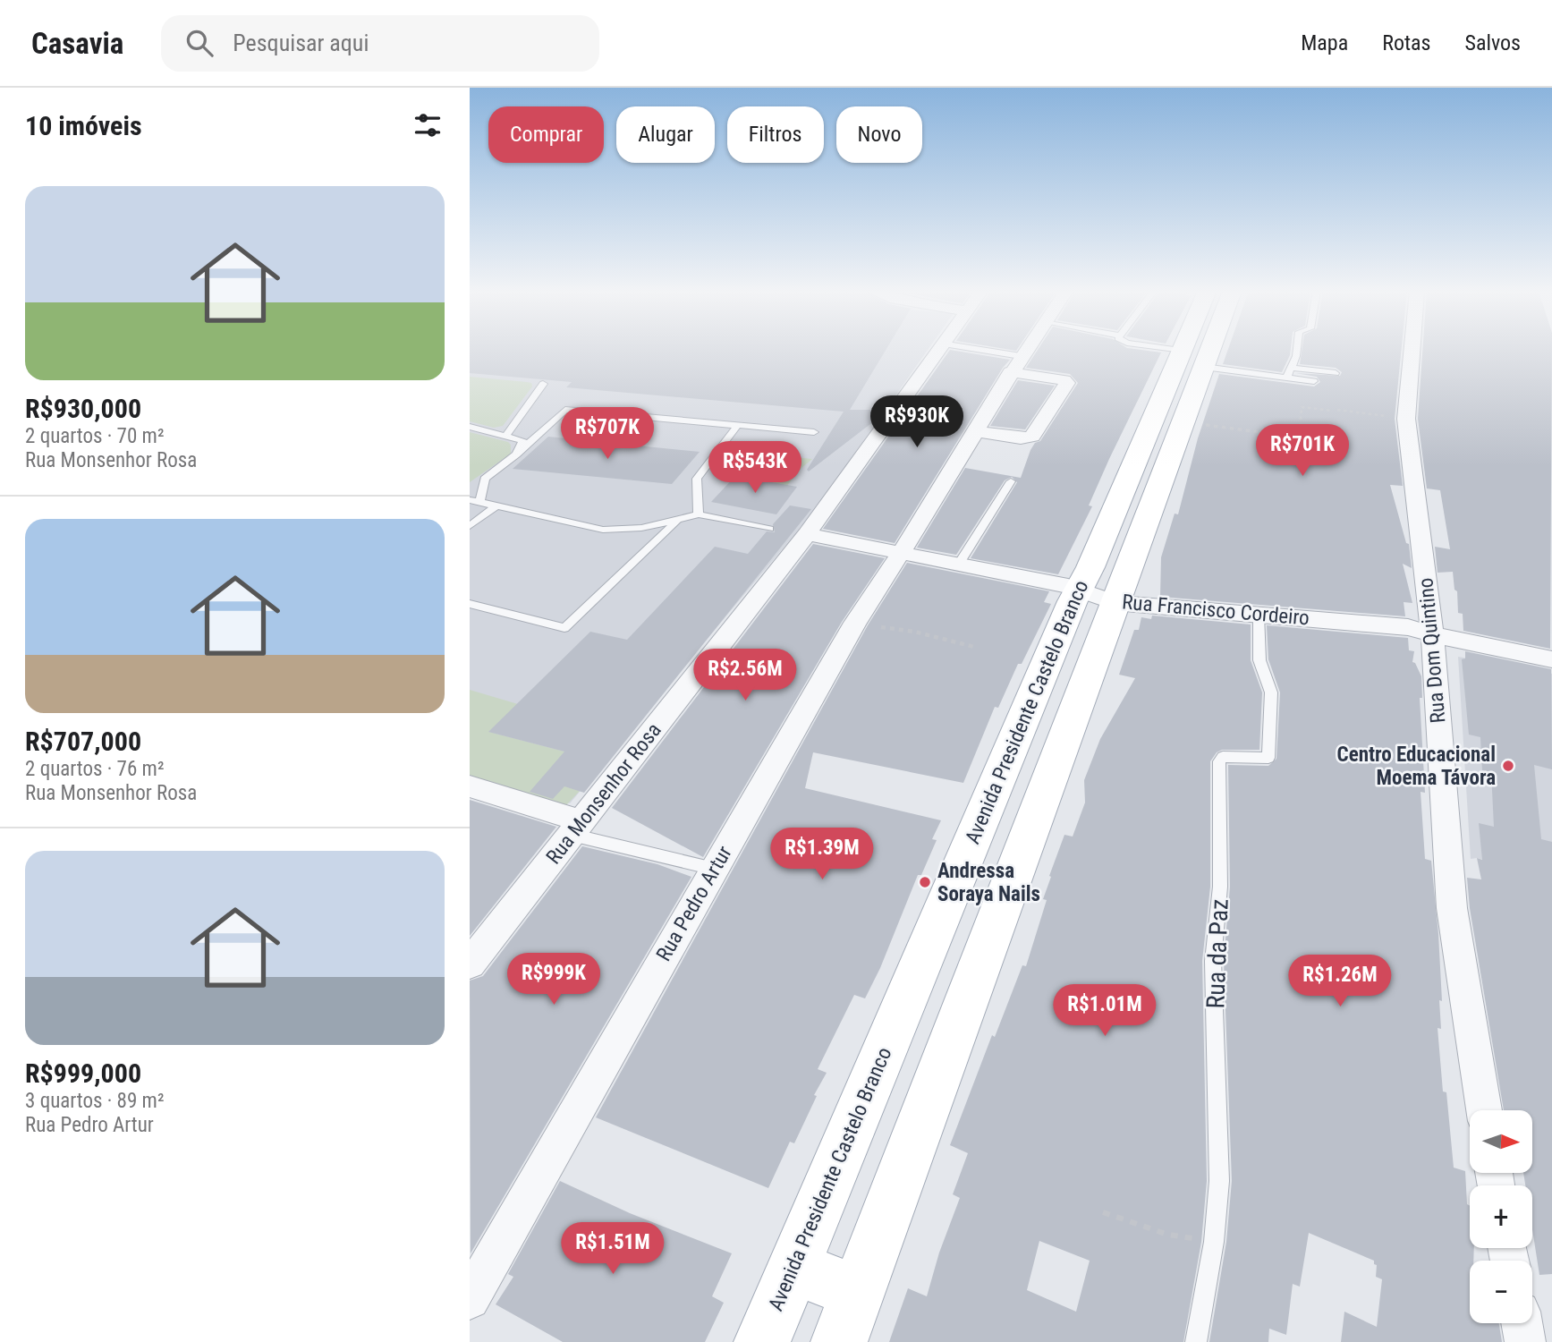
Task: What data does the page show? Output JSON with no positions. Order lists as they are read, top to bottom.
{
  "streets": {
    "main road": ["Avenida Presidente Castelo Branco"],
    "street": [
      "Rua Francisco Cordeiro",
      "Rua Dom Quintino",
      "Rua Monsenhor Rosa",
      "Rua Pedro Artur"
    ],
    "lane": ["Rua da Paz"]
  },
  "crossings": [
    ["Rua Francisco Cordeiro", "Rua Dom Quintino"],
    ["Rua Francisco Cordeiro", "Avenida Presidente Castelo Branco"],
    ["Rua Francisco Cordeiro", "Rua Monsenhor Rosa"],
    ["Rua Francisco Cordeiro", "Rua Pedro Artur"],
    ["Rua Francisco Cordeiro", "Rua da Paz"]
  ],
  "places": ["Centro Educacional Moema Távora", "Andressa Soraya Nails"],
  "north": "right",
  "page": {
    "header": "Casavia",
    "search": "Pesquisar aqui",
    "nav": ["Mapa", "Rotas", "Salvos"],
    "heading": "10 imóveis",
    "chip": [
      "Comprar",
      "Alugar",
      "Filtros",
      "Novo"
    ],
    "list": [
      {
        "name": "R$930,000",
        "note": "2 quartos · 70 m² · Rua Monsenhor Rosa"
      },
      {
        "name": "R$707,000",
        "note": "2 quartos · 76 m² · Rua Monsenhor Rosa"
      },
      {
        "name": "R$999,000",
        "note": "3 quartos · 89 m² · Rua Pedro Artur"
      }
    ],
    "price": [
      "R$930K",
      "R$707K",
      "R$701K",
      "R$543K",
      "R$2.56M",
      "R$1.39M",
      "R$999K",
      "R$1.26M",
      "R$1.01M",
      "R$1.51M"
    ],
    "map_buttons": ["+", "−"]
  }
}
